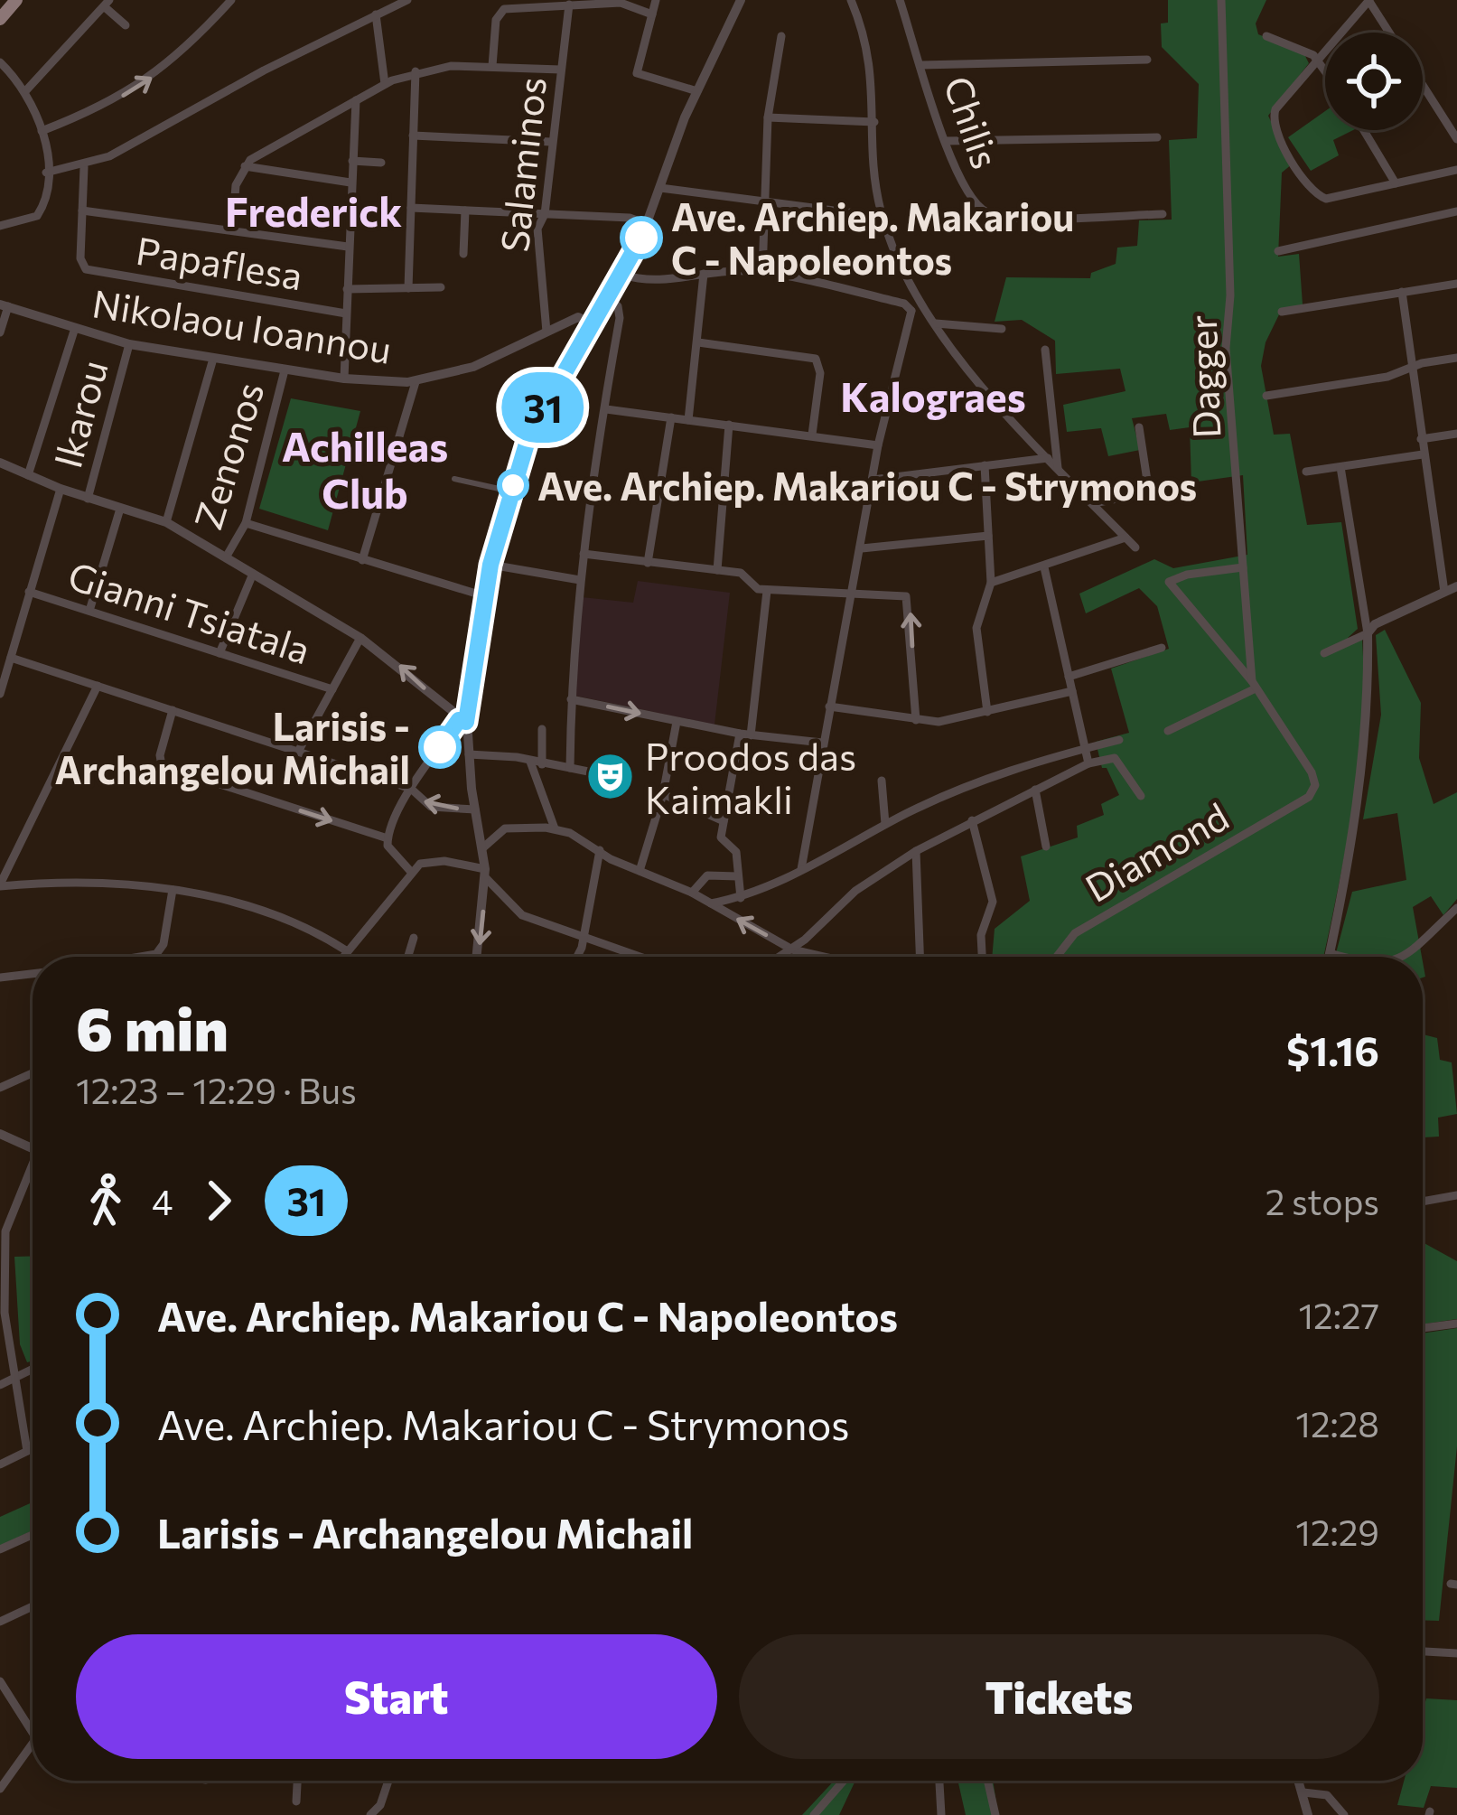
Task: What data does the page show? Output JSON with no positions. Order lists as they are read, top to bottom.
{
  "streets": {
    "street": [
      "Chilis",
      "Salaminos",
      "Papaflesa",
      "Nikolaou Ioannou",
      "Dagger",
      "Ikarou",
      "Zenonos",
      "Gianni Tsiatala",
      "Diamond"
    ]
  },
  "crossings": [
    ["Salaminos", "Nikolaou Ioannou"],
    ["Nikolaou Ioannou", "Ikarou"],
    ["Nikolaou Ioannou", "Zenonos"],
    ["Dagger", "Diamond"]
  ],
  "districts": ["Frederick", "Kalograes", "Achilleas Club"],
  "places": {
    "other": ["Ave. Archiep. Makariou C - Napoleontos", "Ave. Archiep. Makariou C - Strymonos", "Larisis - Archangelou Michail"],
    "theatre": ["Proodos das Kaimakli"]
  },
  "lines": ["bus line 31"],
  "page": {
    "on_map": "31",
    "heading": ["6 min", "12:23 – 12:29 · Bus", "$1.16"],
    "legs": ["4", "31", "2 stops"],
    "list": [
      {
        "name": "Ave. Archiep. Makariou C - Napoleontos",
        "value": "12:27"
      },
      {
        "name": "Ave. Archiep. Makariou C - Strymonos",
        "value": "12:28"
      },
      {
        "name": "Larisis - Archangelou Michail",
        "value": "12:29"
      }
    ],
    "buttons": ["Start", "Tickets"]
  }
}
